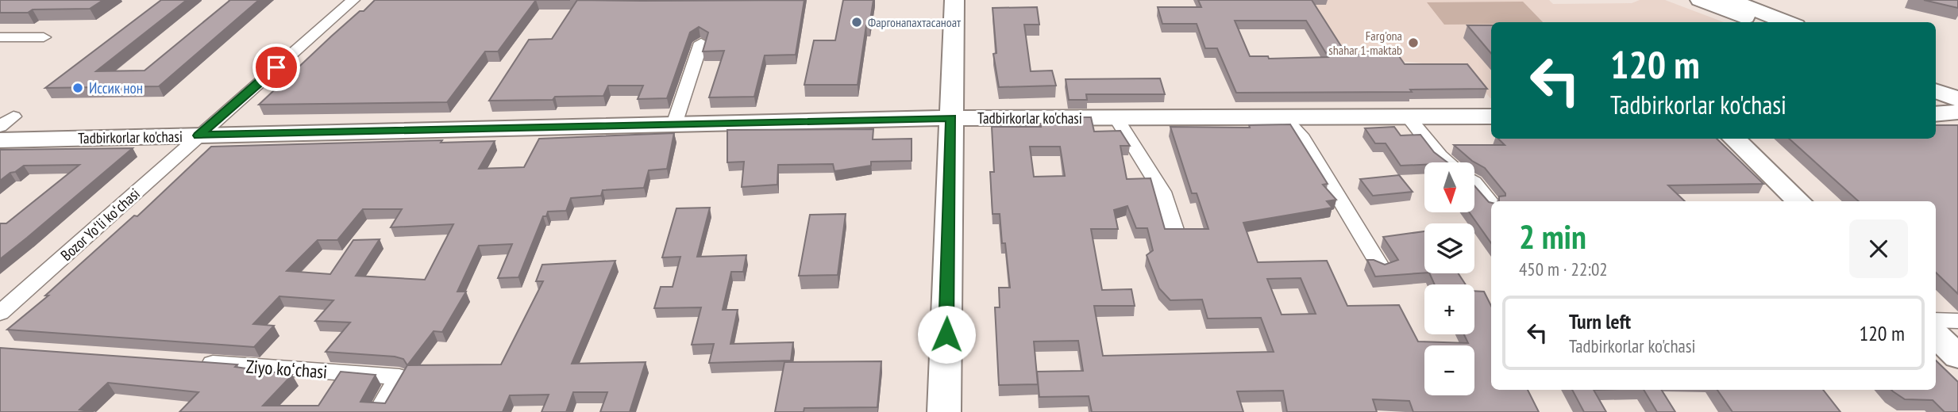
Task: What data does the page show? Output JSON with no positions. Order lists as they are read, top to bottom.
{
  "streets": {
    "main road": ["Tadbirkorlar ko'chasi"],
    "street": ["Bozor Yoʻli koʻchasi", "Ziyo koʻchasi"]
  },
  "crossings": [
    ["Tadbirkorlar ko'chasi", "Bozor Yoʻli koʻchasi"]
  ],
  "places": ["Фаргонапахтасаноат", "Farg'ona shahar 1-maktab", "Иссик нон"],
  "north": "bottom",
  "page": {
    "turn": ["120 m", "Tadbirkorlar ko'chasi"],
    "map_buttons": ["+", "−"],
    "heading": ["2 min", "450 m · 22:02"],
    "list": [
      {
        "name": "Turn left",
        "note": "Tadbirkorlar ko'chasi",
        "value": "120 m"
      }
    ]
  }
}
